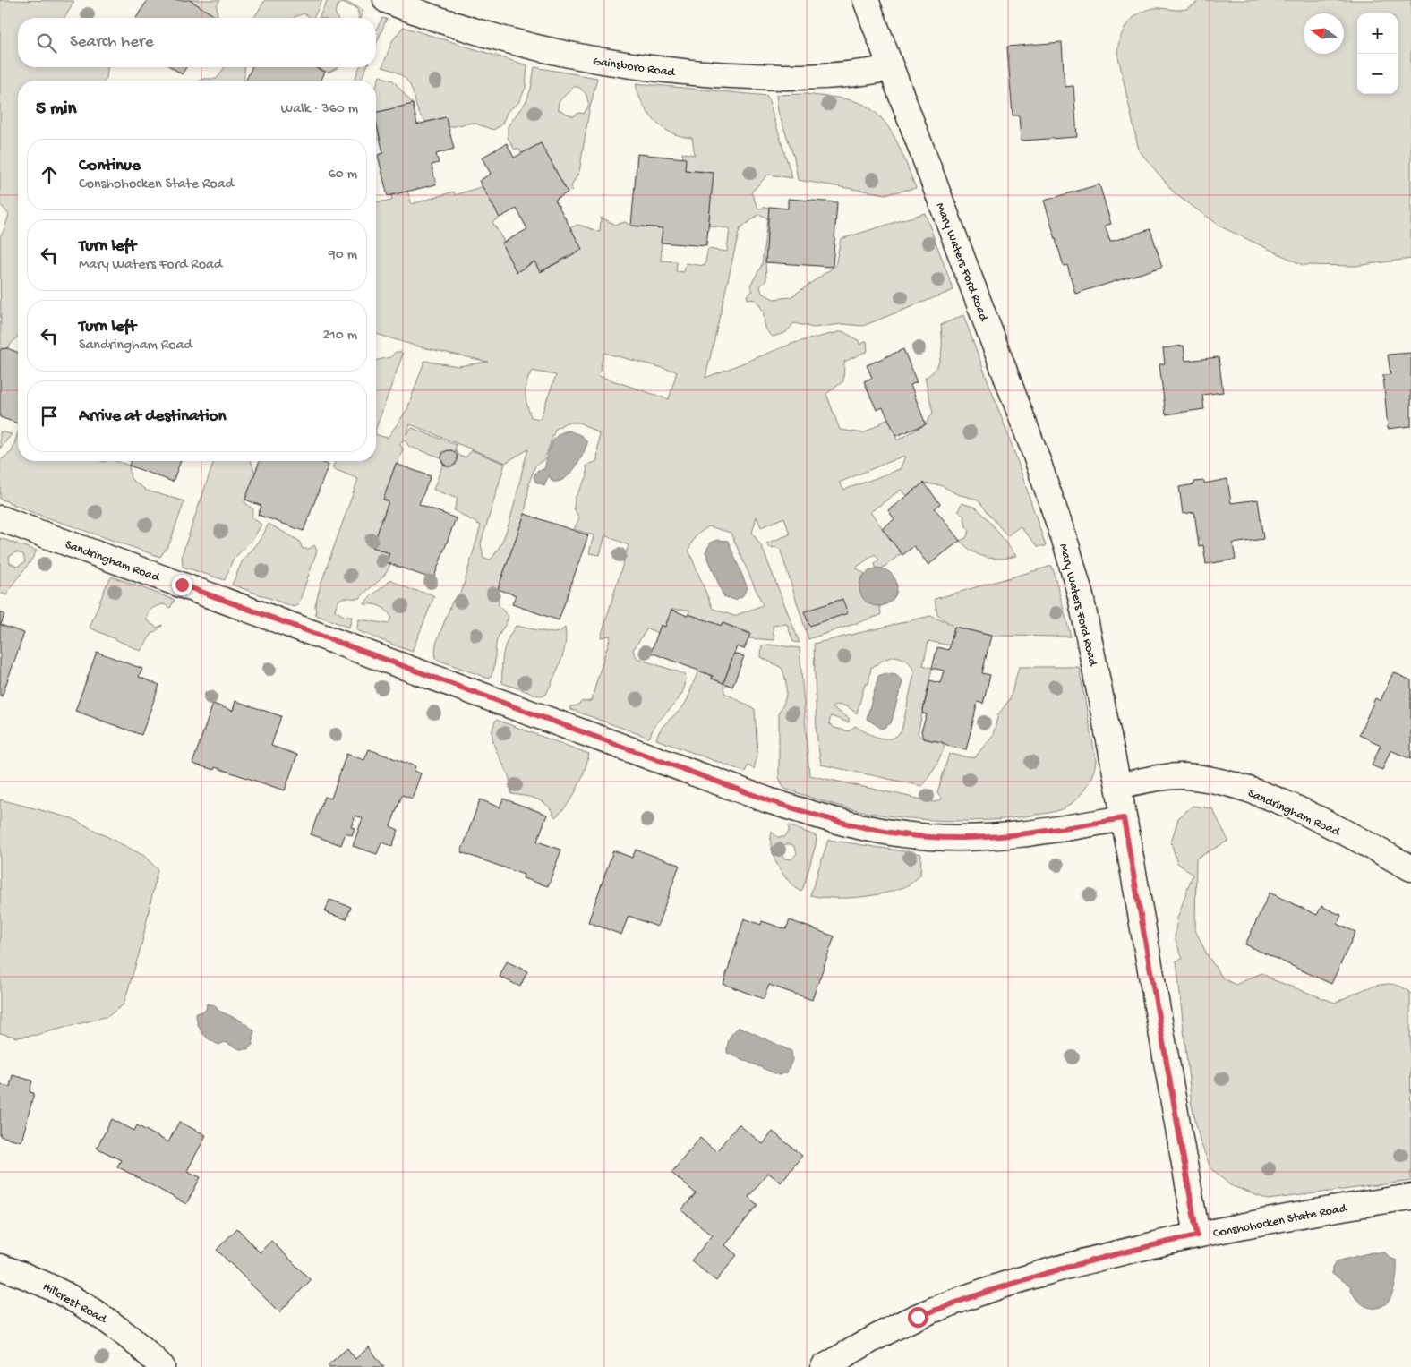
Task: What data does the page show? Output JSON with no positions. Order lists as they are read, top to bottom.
{
  "streets": {
    "street": [
      "Gainsboro Road",
      "Mary Waters Ford Road",
      "Sandringham Road",
      "Conshohocken State Road",
      "Hillcrest Road"
    ]
  },
  "crossings": [
    ["Gainsboro Road", "Mary Waters Ford Road"],
    ["Mary Waters Ford Road", "Sandringham Road"],
    ["Mary Waters Ford Road", "Conshohocken State Road"]
  ],
  "north": "left",
  "page": {
    "map_buttons": ["+", "−"],
    "search": "Search here",
    "heading": ["5 min", "Walk · 360 m"],
    "list": [
      ["Continue", "Conshohocken State Road", "60 m"],
      ["Turn left", "Mary Waters Ford Road", "90 m"],
      ["Turn left", "Sandringham Road", "210 m"],
      "Arrive at destination"
    ]
  }
}
